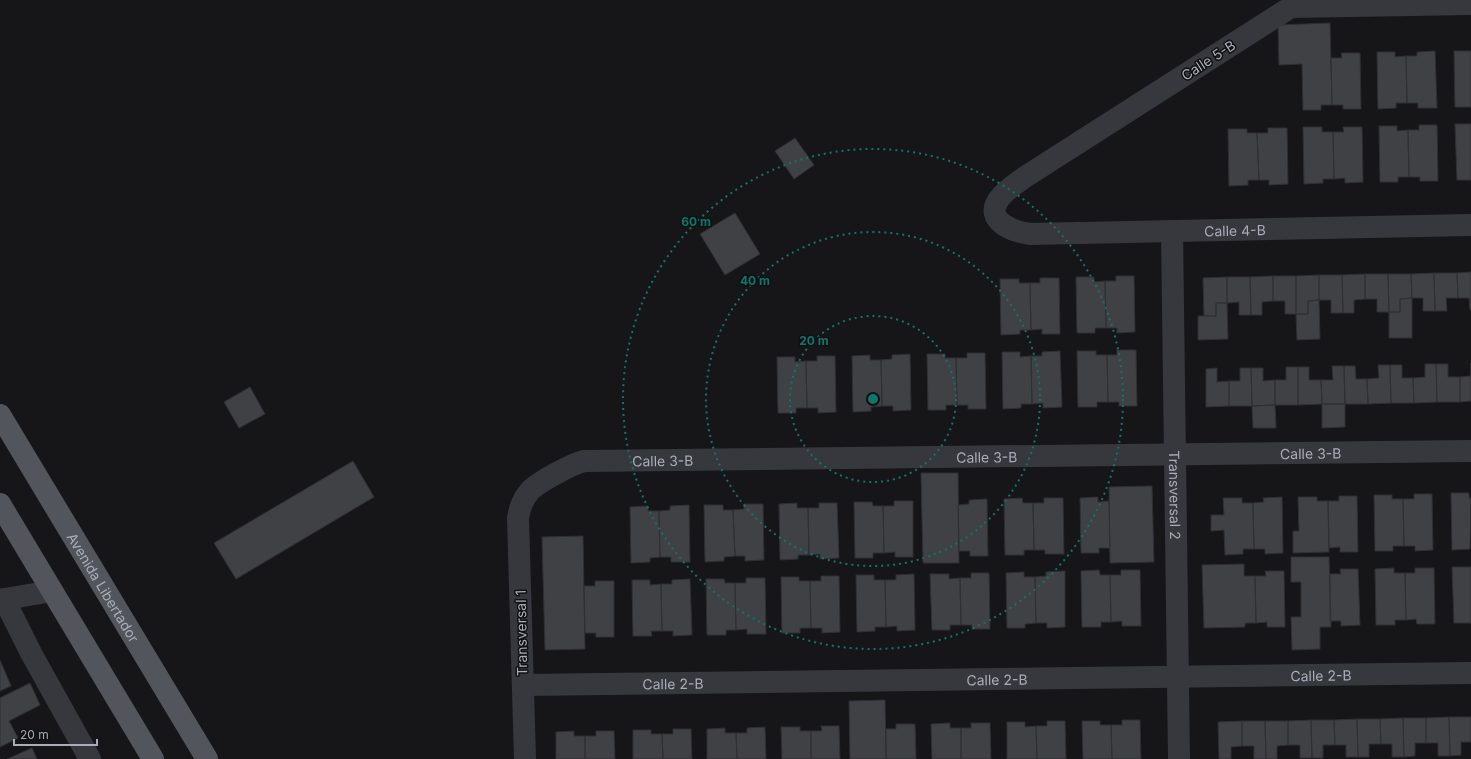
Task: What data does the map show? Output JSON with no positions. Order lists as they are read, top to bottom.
{
  "streets": {
    "main road": ["Avenida Libertador"],
    "street": [
      "Calle 5-B",
      "Calle 4-B",
      "Calle 3-B",
      "Transversal 2",
      "Transversal 1",
      "Calle 2-B"
    ]
  },
  "crossings": [
    ["Calle 5-B", "Calle 4-B"],
    ["Calle 4-B", "Transversal 2"],
    ["Calle 3-B", "Transversal 2"],
    ["Calle 3-B", "Transversal 1"],
    ["Transversal 2", "Calle 2-B"],
    ["Transversal 1", "Calle 2-B"]
  ],
  "scale_bar": "20 m",
  "rings": ["60 m", "40 m", "20 m"]
}
